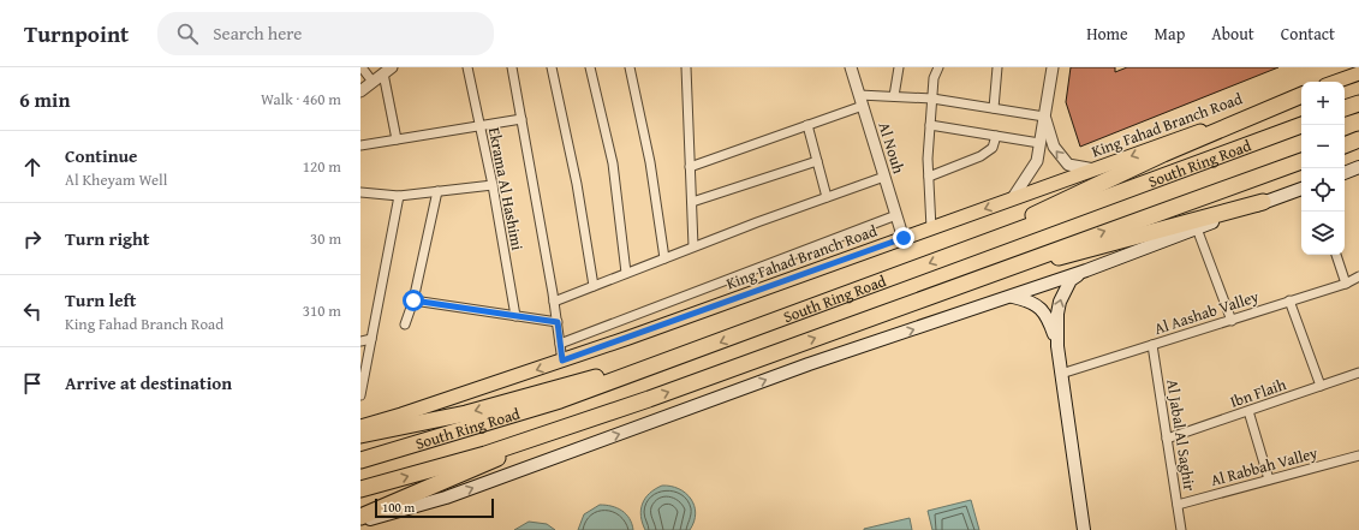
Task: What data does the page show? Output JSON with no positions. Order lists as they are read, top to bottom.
{
  "streets": {
    "highway": ["South Ring Road"],
    "main road": ["King Fahad Branch Road"],
    "street": [
      "Al Nouh",
      "Ekrama Al Hashimi",
      "Al Aashab Valley",
      "Ibn Flaih",
      "Al Jabal Al Saghir",
      "Al Rabbah Valley"
    ]
  },
  "crossings": [
    ["King Fahad Branch Road", "Al Nouh"],
    ["Al Aashab Valley", "Al Jabal Al Saghir"],
    ["Ibn Flaih", "Al Jabal Al Saghir"],
    ["Al Jabal Al Saghir", "Al Rabbah Valley"]
  ],
  "scale_bar": "100 m",
  "page": {
    "header": "Turnpoint",
    "search": "Search here",
    "nav": [
      "Home",
      "Map",
      "About",
      "Contact"
    ],
    "heading": ["6 min", "Walk · 460 m"],
    "map_buttons": ["+", "−"],
    "list": [
      ["Continue", "Al Kheyam Well", "120 m"],
      ["Turn right", "30 m"],
      ["Turn left", "King Fahad Branch Road", "310 m"],
      "Arrive at destination"
    ],
    "scale": "100 m"
  }
}
